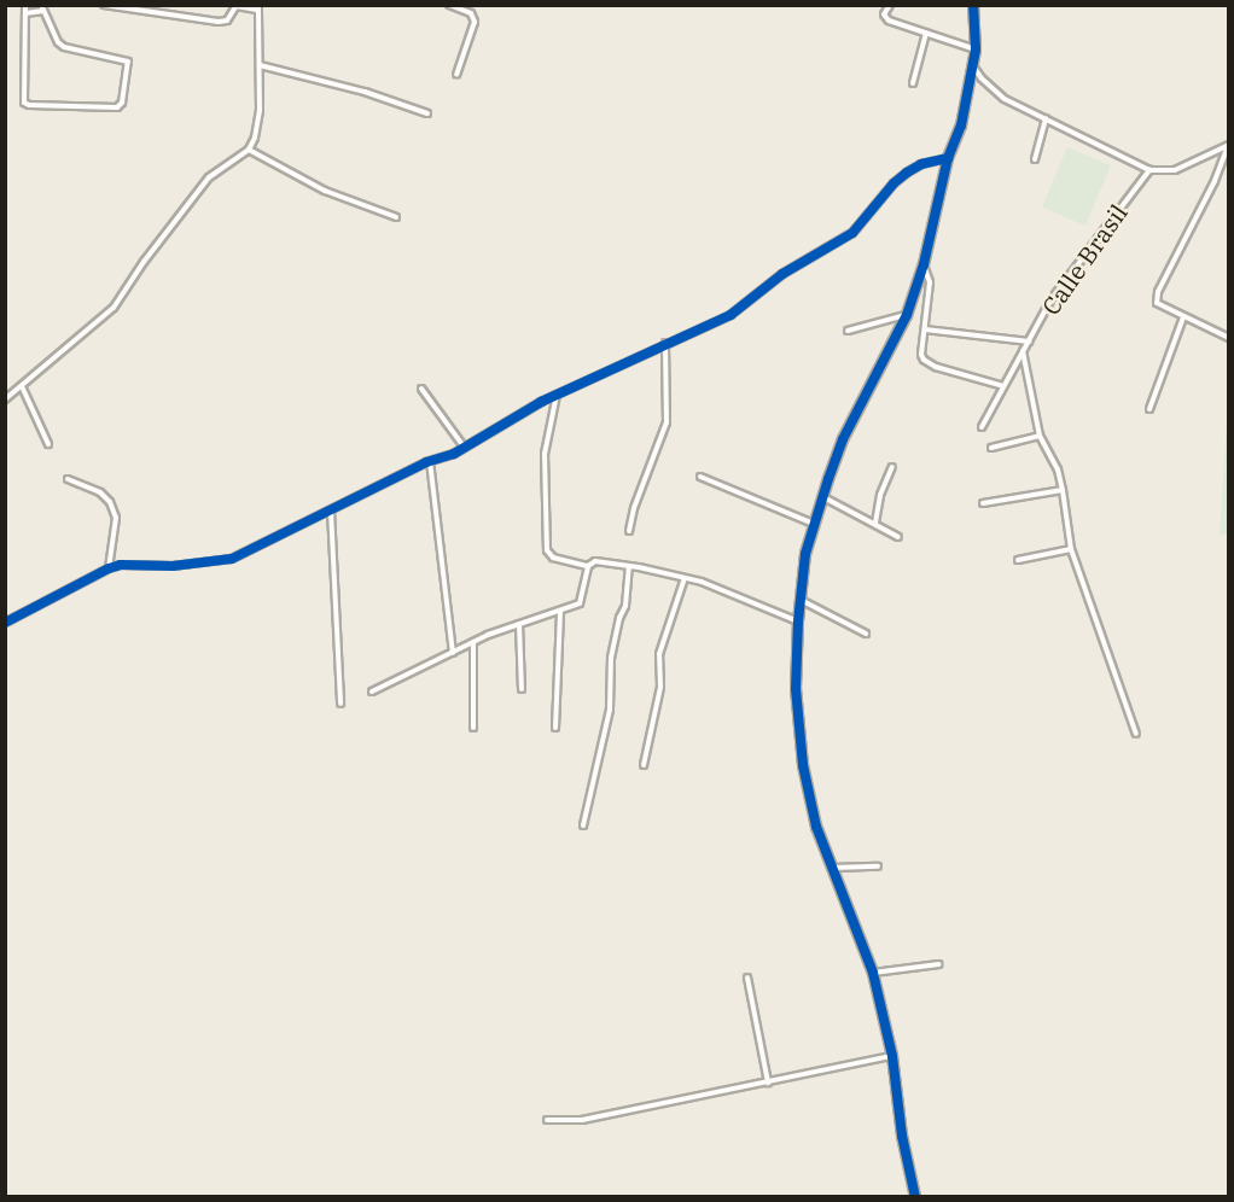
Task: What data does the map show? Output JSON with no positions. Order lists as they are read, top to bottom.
{
  "streets": {
    "street": ["Calle Brasil"]
  }
}
